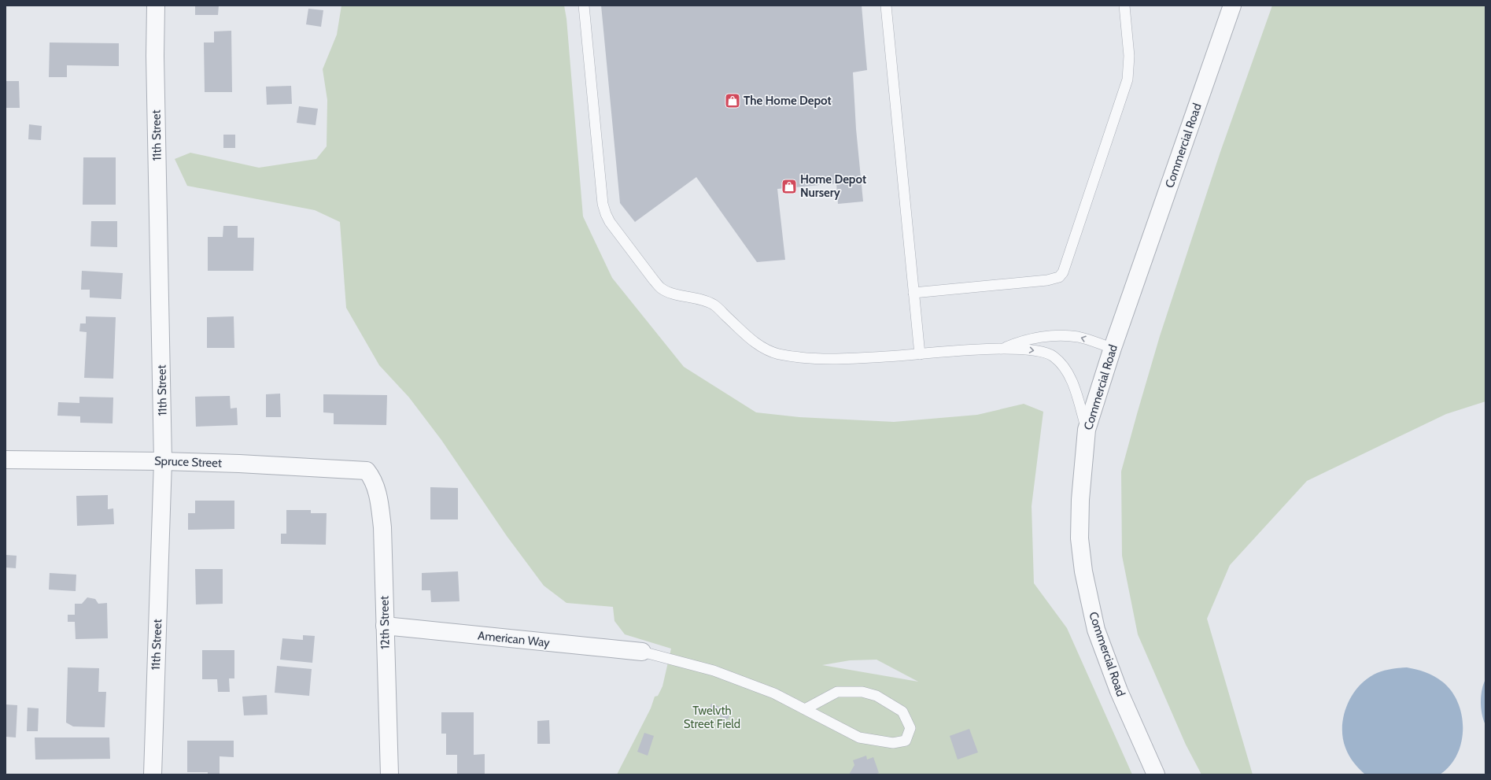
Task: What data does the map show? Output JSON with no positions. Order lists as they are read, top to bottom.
{
  "streets": {
    "street": [
      "11th Street",
      "Commercial Road",
      "Spruce Street",
      "12th Street",
      "American Way"
    ]
  },
  "crossings": [
    ["11th Street", "Spruce Street"],
    ["Spruce Street", "12th Street"],
    ["12th Street", "American Way"]
  ],
  "parks": ["Twelvth Street Field"],
  "places": {
    "shop": ["The Home Depot", "Home Depot Nursery"]
  }
}
